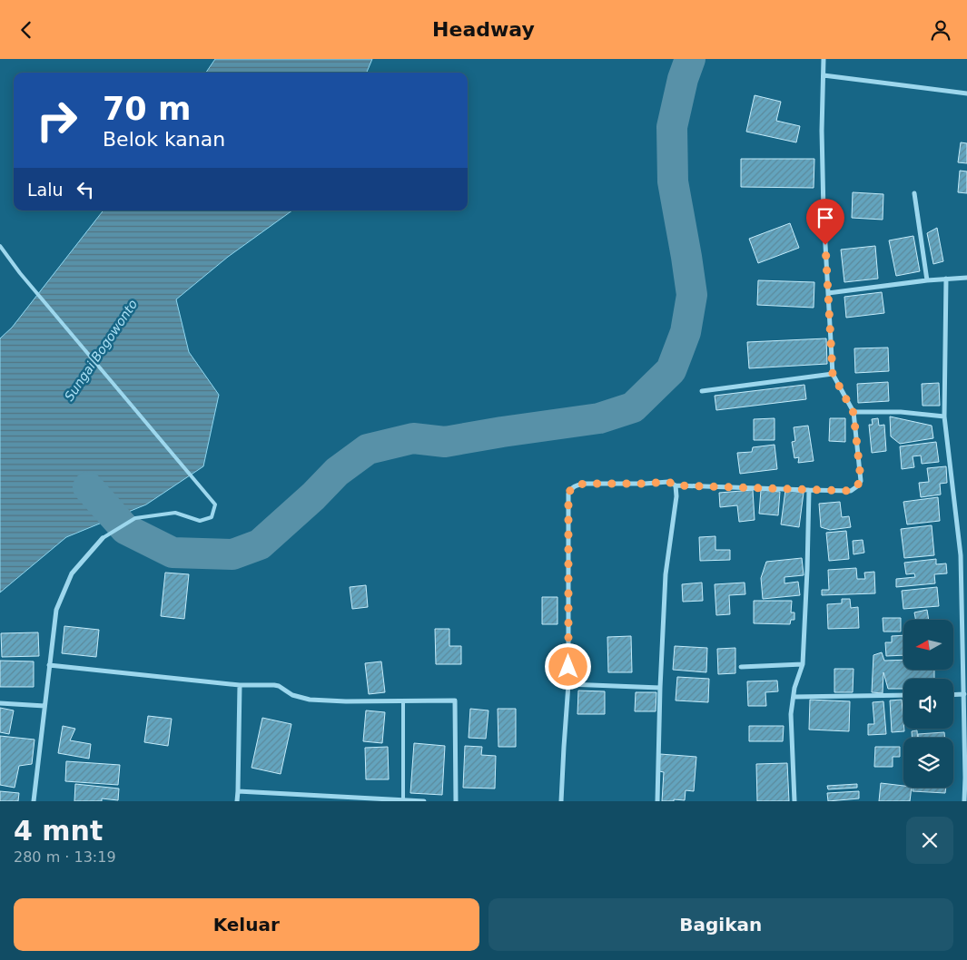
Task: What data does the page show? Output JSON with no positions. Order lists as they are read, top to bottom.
{
  "water": ["Sungai Bogowonto"],
  "north": "left",
  "page": {
    "header": "Headway",
    "turn": ["70 m", "Belok kanan"],
    "then": "Lalu",
    "heading": ["4 mnt", "280 m · 13:19"],
    "buttons": ["Keluar", "Bagikan"]
  }
}
